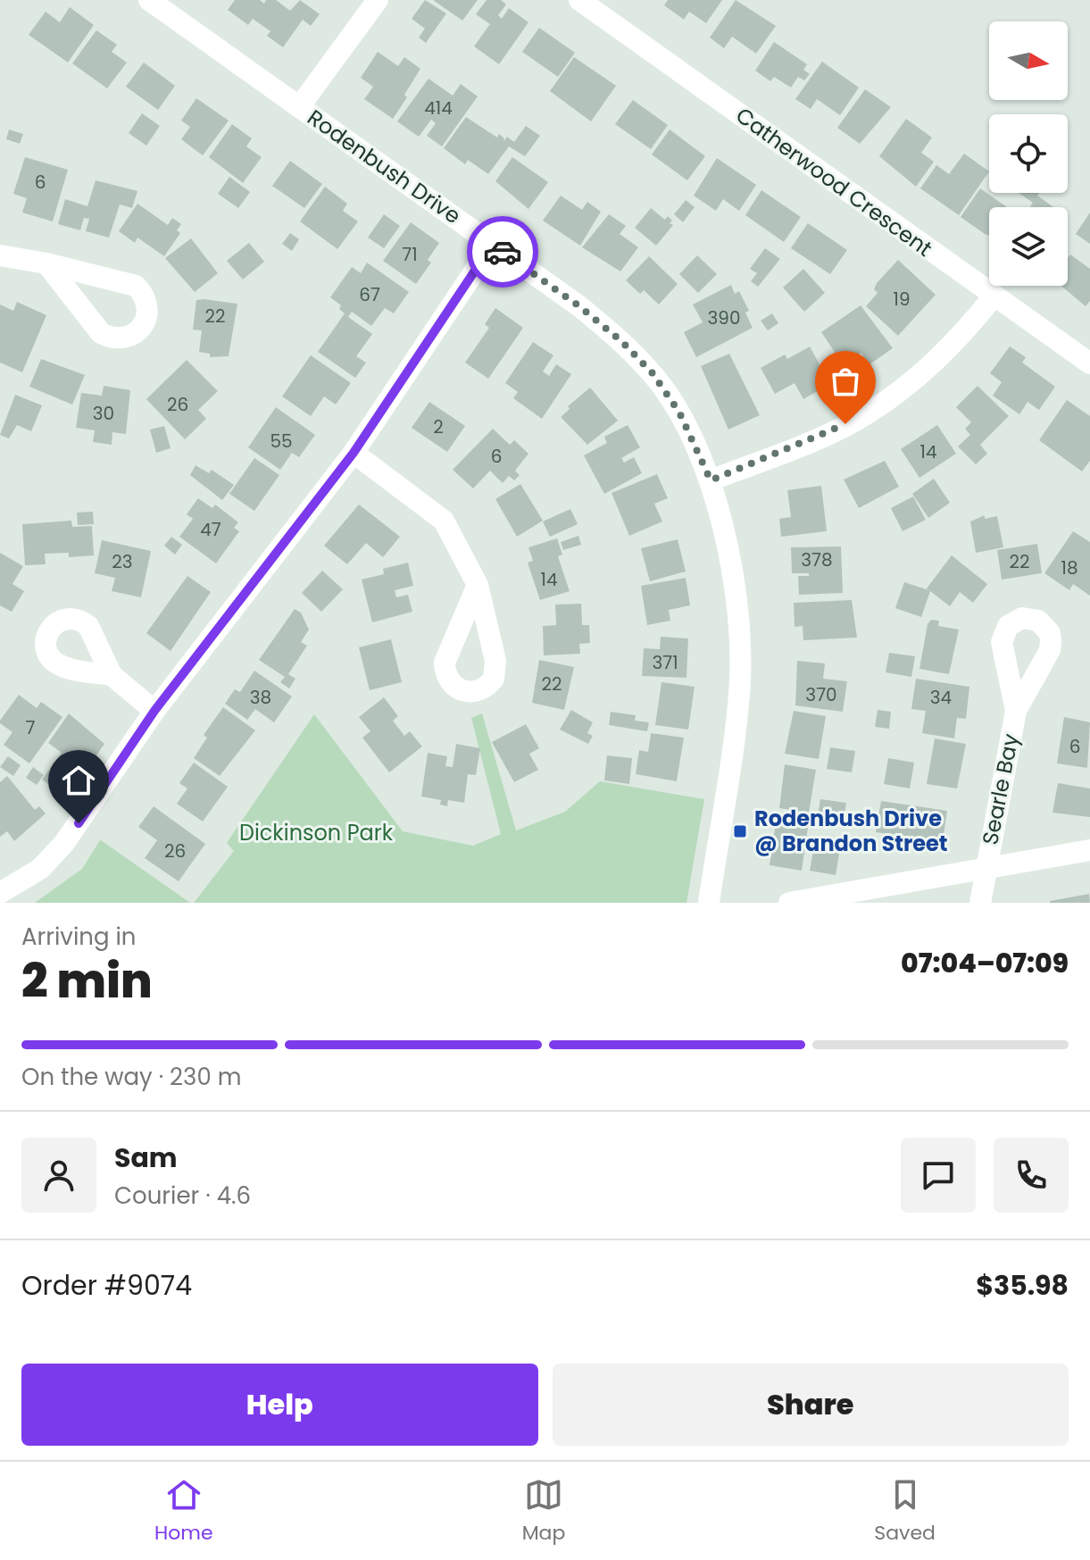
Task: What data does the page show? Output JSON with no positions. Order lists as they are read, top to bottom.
{
  "streets": {
    "street": ["Rodenbush Drive", "Catherwood Crescent", "Searle Bay"]
  },
  "parks": ["Dickinson Park"],
  "places": {
    "transit": ["Rodenbush Drive @ Brandon Street"]
  },
  "house_numbers": [
    "414",
    "6",
    "71",
    "67",
    "19",
    "22",
    "390",
    "26",
    "30",
    "2",
    "55",
    "14",
    "6",
    "47",
    "378",
    "23",
    "22",
    "18",
    "14",
    "371",
    "22",
    "370",
    "38",
    "34",
    "7",
    "6",
    "26"
  ],
  "north": "right",
  "page": {
    "heading": ["2 min", "Arriving in", "07:04–07:09"],
    "panel": [
      "Sam",
      "Courier · 4.6",
      "Order #9074",
      "$35.98"
    ],
    "bar": "On the way · 230 m",
    "buttons": ["Help", "Share"],
    "tabs": ["Home", "Map", "Saved"]
  }
}
